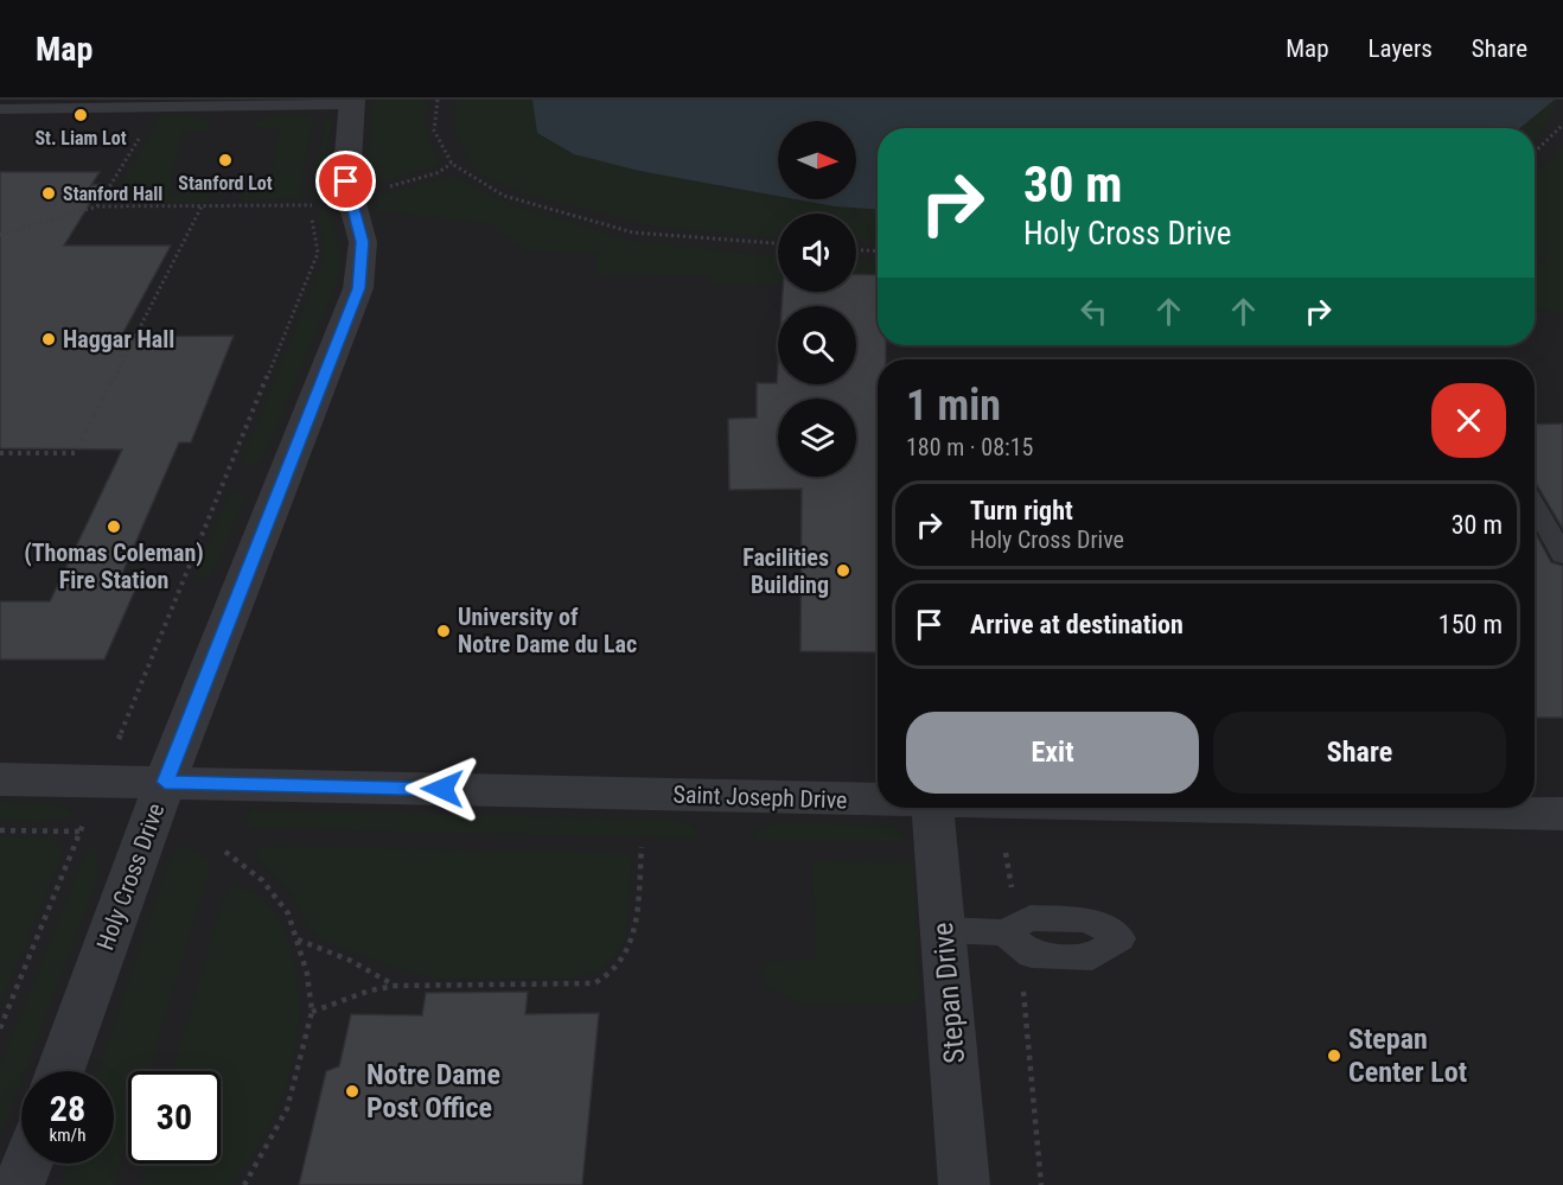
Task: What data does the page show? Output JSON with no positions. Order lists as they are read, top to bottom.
{
  "streets": {
    "street": ["Saint Joseph Drive", "Holy Cross Drive", "Stepan Drive"]
  },
  "crossings": [
    ["Saint Joseph Drive", "Holy Cross Drive"]
  ],
  "places": [
    "St. Liam Lot",
    "Stanford Lot",
    "Stanford Hall",
    "Haggar Hall",
    "(Thomas Coleman) Fire Station",
    "Facilities Building",
    "University of Notre Dame du Lac",
    "Stepan Center Lot",
    "Notre Dame Post Office"
  ],
  "north": "right",
  "page": {
    "header": "Map",
    "nav": ["Map", "Layers", "Share"],
    "turn": ["30 m", "Holy Cross Drive"],
    "heading": ["1 min", "180 m · 08:15"],
    "list": [
      {
        "name": "Turn right",
        "note": "Holy Cross Drive",
        "value": "30 m"
      },
      {
        "name": "Arrive at destination",
        "value": "150 m"
      }
    ],
    "buttons": ["Exit", "Share"],
    "speed": "28 km/h",
    "limit": "30"
  }
}
